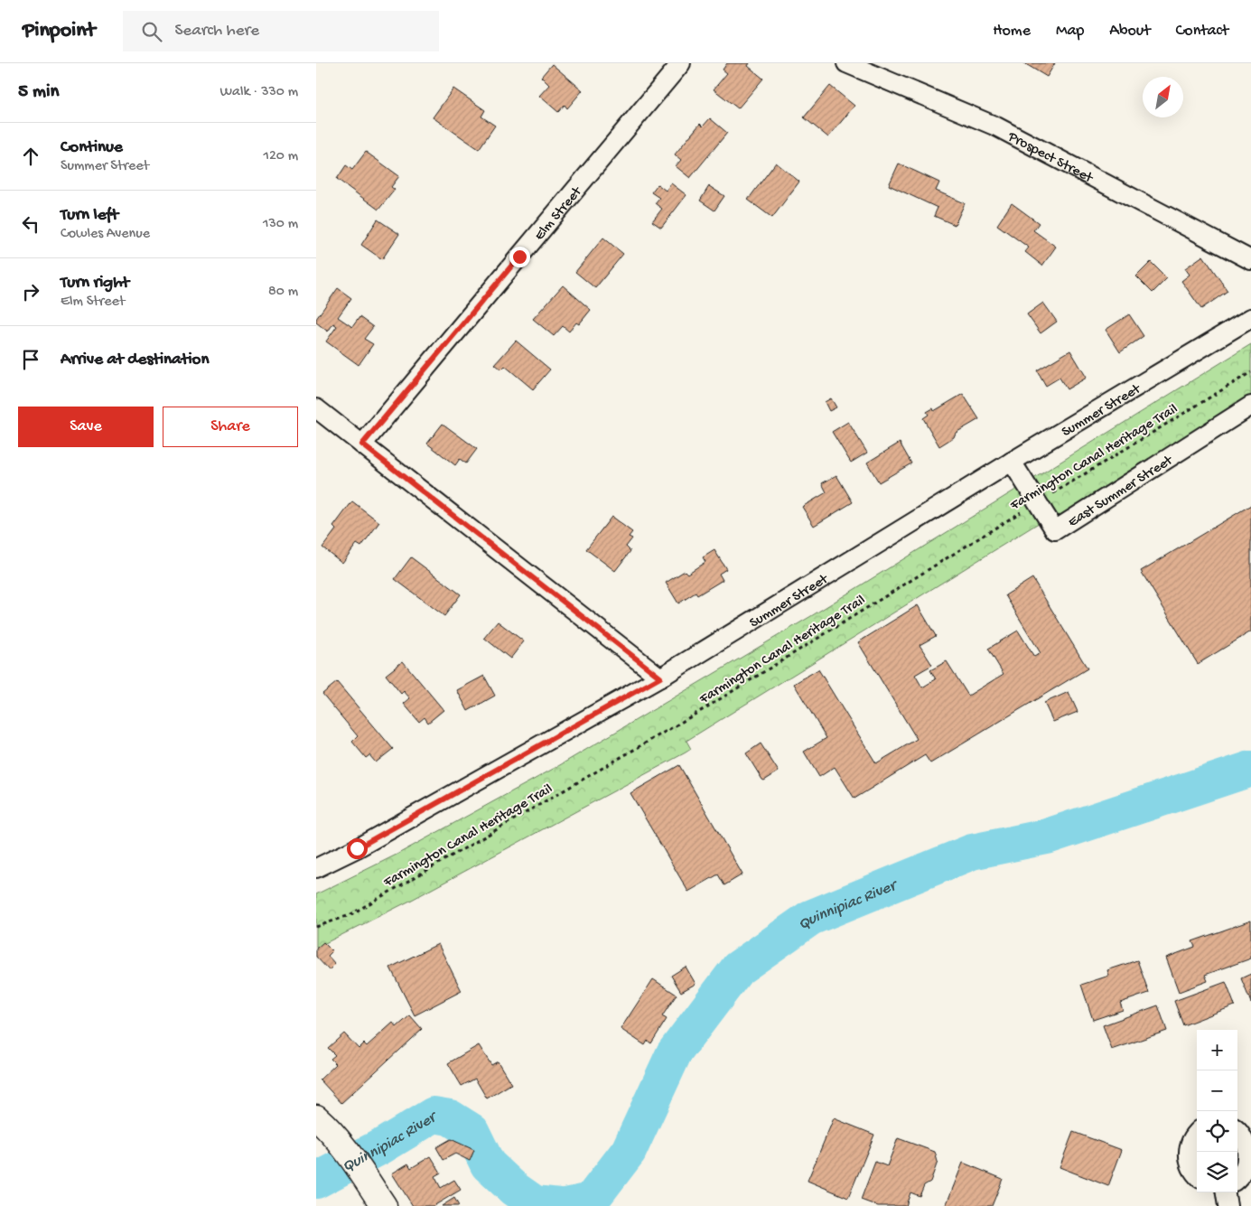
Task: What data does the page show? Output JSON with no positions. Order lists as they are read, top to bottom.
{
  "streets": {
    "street": [
      "Prospect Street",
      "Elm Street",
      "Summer Street",
      "East Summer Street"
    ],
    "path": ["Farmington Canal Heritage Trail"]
  },
  "crossings": [
    ["Summer Street", "East Summer Street"],
    ["Farmington Canal Heritage Trail", "East Summer Street"]
  ],
  "water": ["Quinnipiac River"],
  "north": "top right",
  "page": {
    "header": "Pinpoint",
    "search": "Search here",
    "nav": [
      "Home",
      "Map",
      "About",
      "Contact"
    ],
    "heading": ["5 min", "Walk · 330 m"],
    "list": [
      ["Continue", "Summer Street", "120 m"],
      ["Turn left", "Cowles Avenue", "130 m"],
      ["Turn right", "Elm Street", "80 m"],
      "Arrive at destination"
    ],
    "buttons": ["Save", "Share"],
    "map_buttons": ["+", "−"]
  }
}
